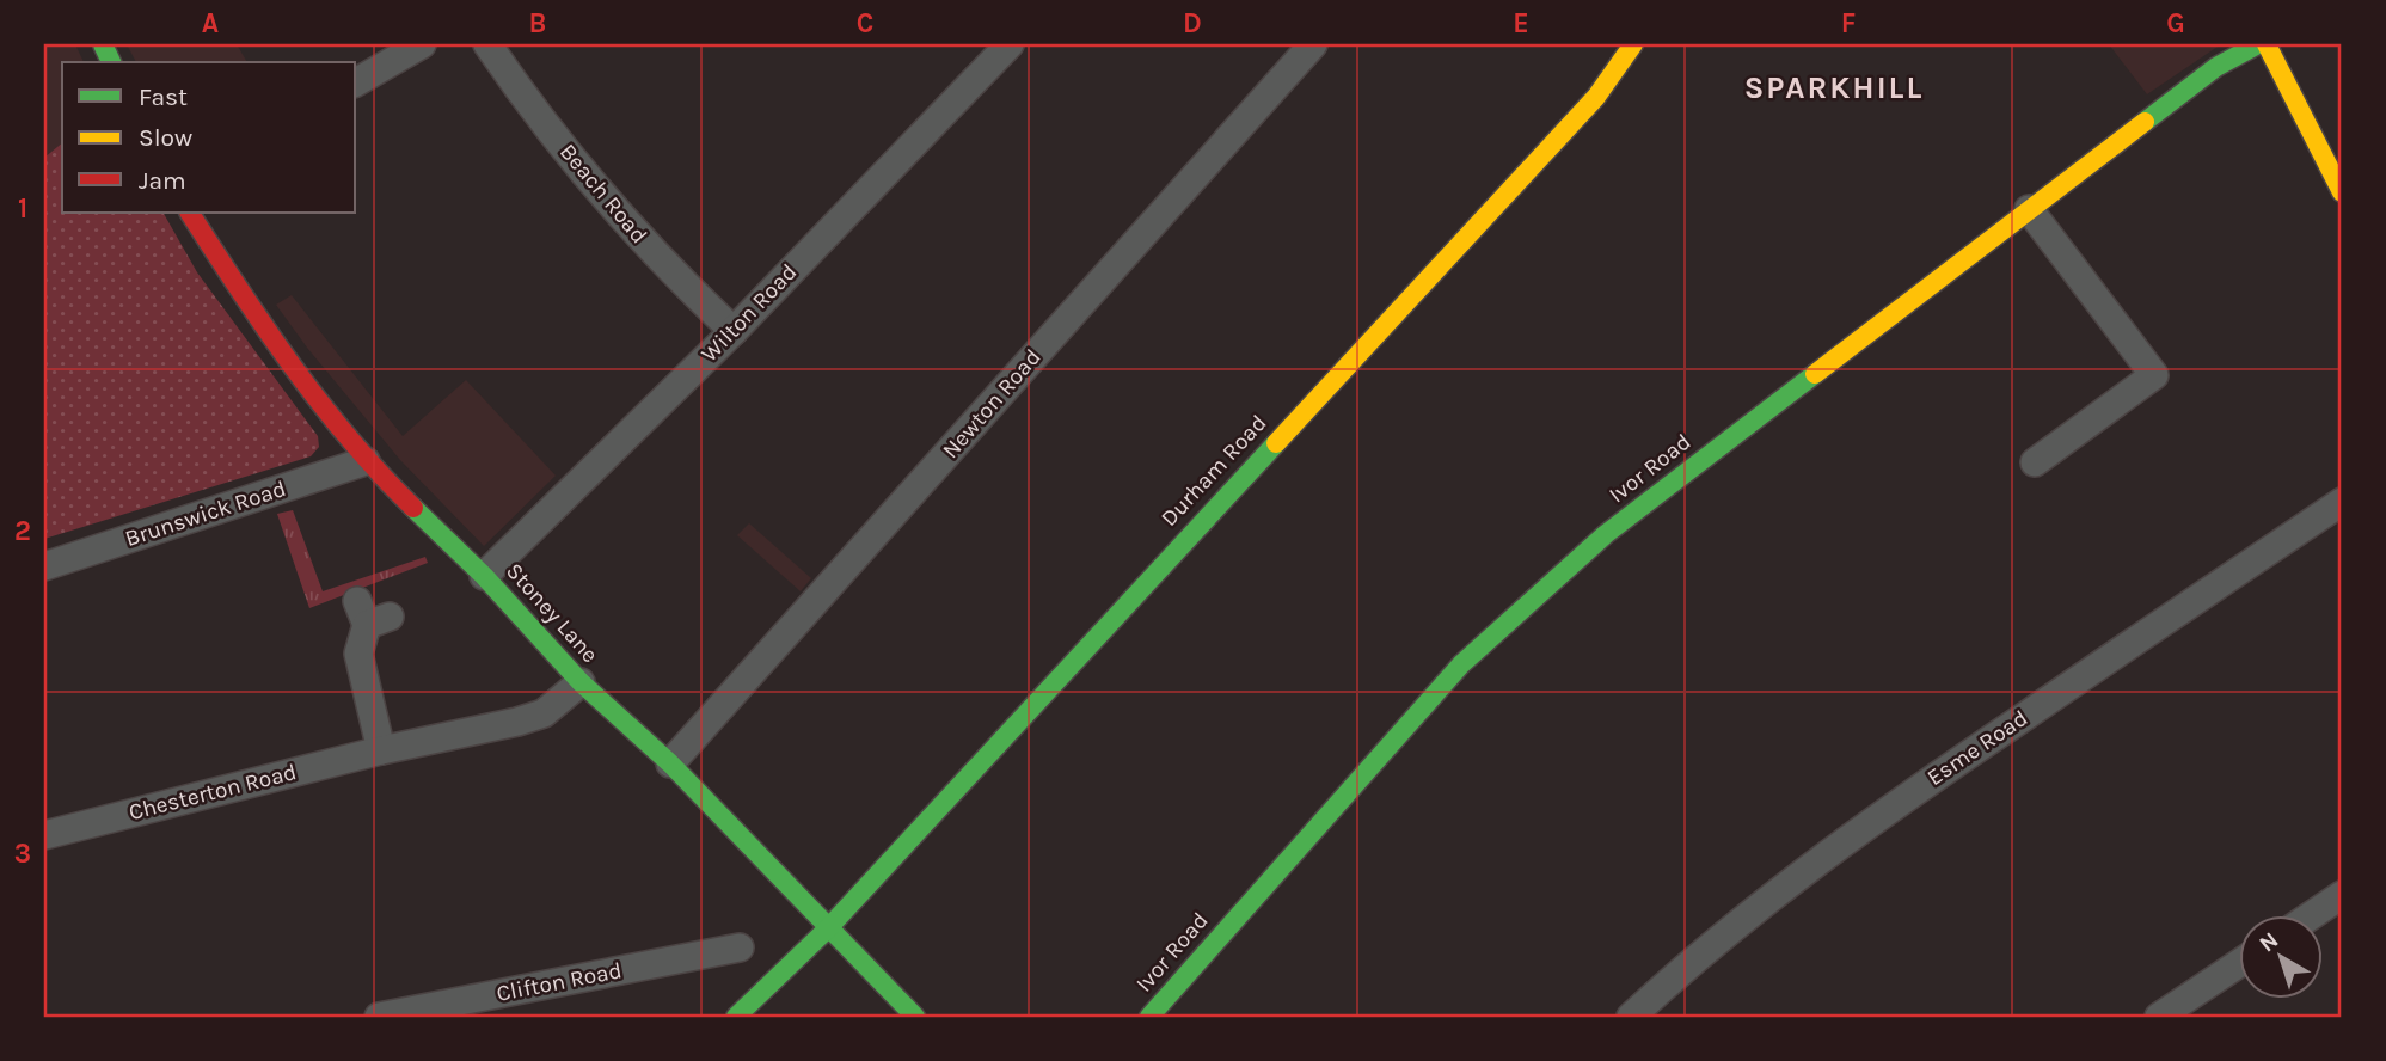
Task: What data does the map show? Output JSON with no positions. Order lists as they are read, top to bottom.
{
  "streets": {
    "street": [
      "Beach Road",
      "Wilton Road",
      "Newton Road",
      "Ivor Road",
      "Durham Road",
      "Brunswick Road",
      "Stoney Lane",
      "Esme Road",
      "Chesterton Road",
      "Clifton Road"
    ]
  },
  "crossings": [
    ["Beach Road", "Wilton Road"],
    ["Wilton Road", "Stoney Lane"],
    ["Newton Road", "Stoney Lane"],
    ["Durham Road", "Stoney Lane"],
    ["Brunswick Road", "Stoney Lane"],
    ["Stoney Lane", "Chesterton Road"]
  ],
  "districts": ["SPARKHILL"],
  "legend": ["Fast", "Slow", "Jam"],
  "north": "top left",
  "grid": {
    "columns": [
      "A",
      "B",
      "C",
      "D",
      "E",
      "F",
      "G"
    ],
    "rows": ["1", "2", "3"]
  }
}
